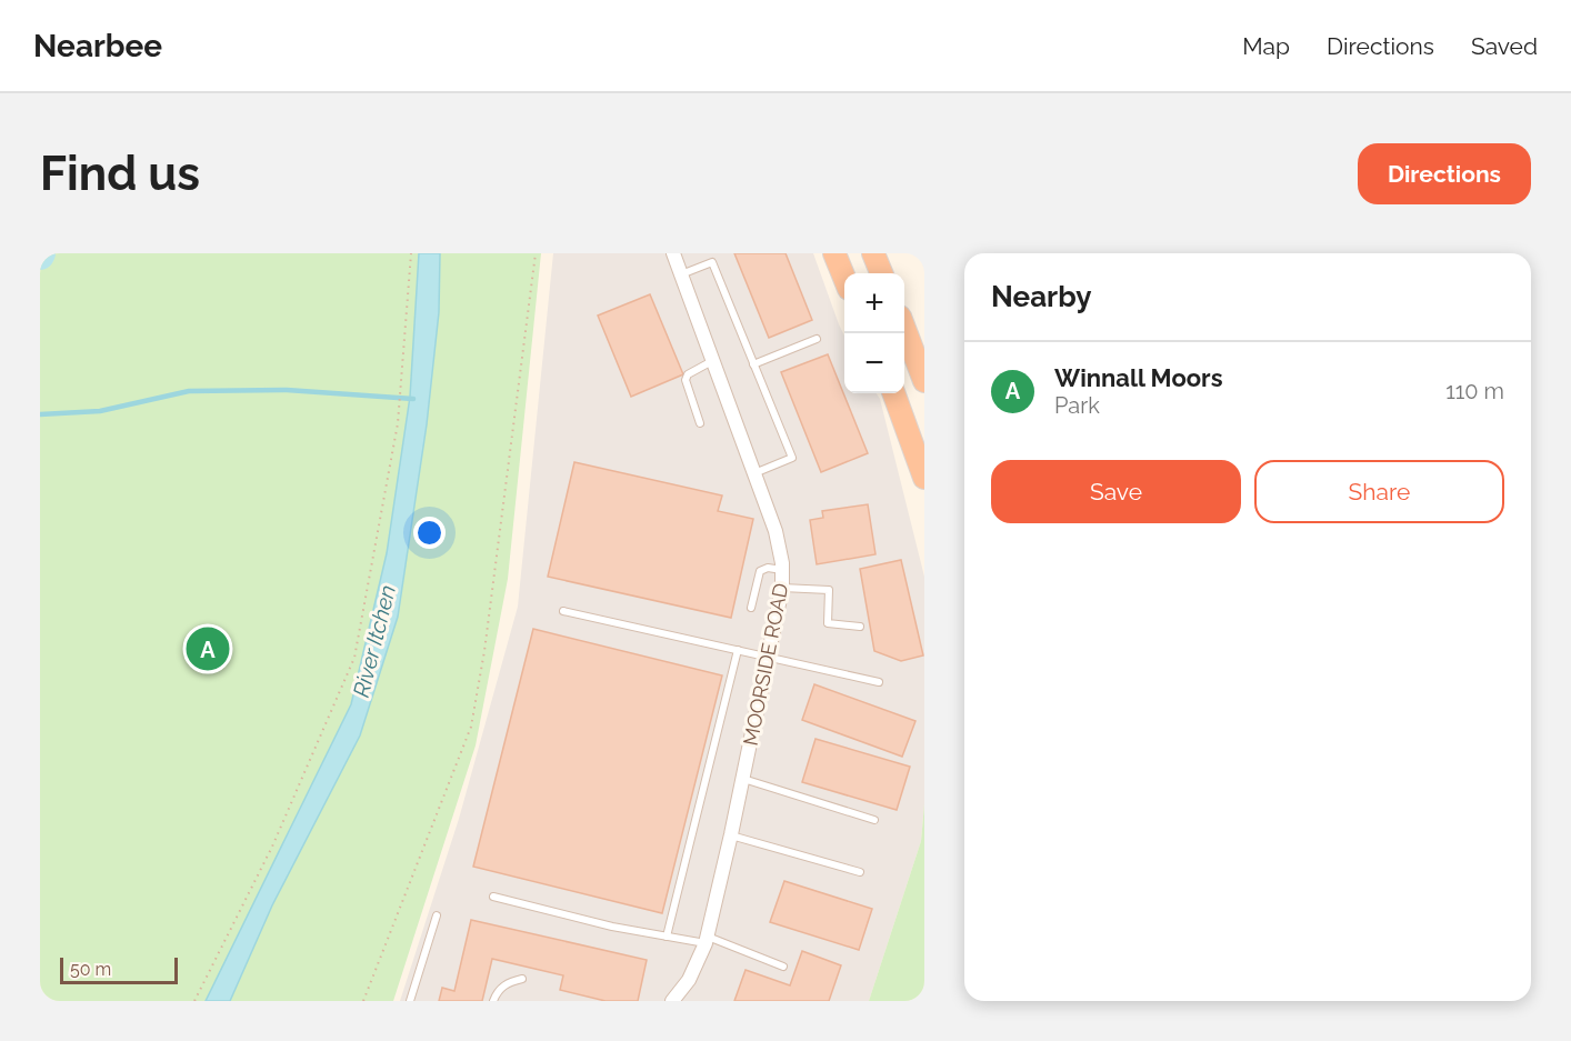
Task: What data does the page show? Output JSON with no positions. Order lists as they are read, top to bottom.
{
  "streets": {
    "street": ["MOORSIDE ROAD"]
  },
  "water": ["River Itchen"],
  "scale_bar": "50 m",
  "page": {
    "header": "Nearbee",
    "nav": ["Map", "Directions", "Saved"],
    "buttons": [
      "Directions",
      ["Save", "Share"]
    ],
    "title": "Find us",
    "heading": "Nearby",
    "map_buttons": ["+", "−"],
    "list": [
      {
        "mark": "A",
        "name": "Winnall Moors",
        "note": "Park",
        "value": "110 m"
      }
    ],
    "pins": "A",
    "scale": "50 m"
  }
}
